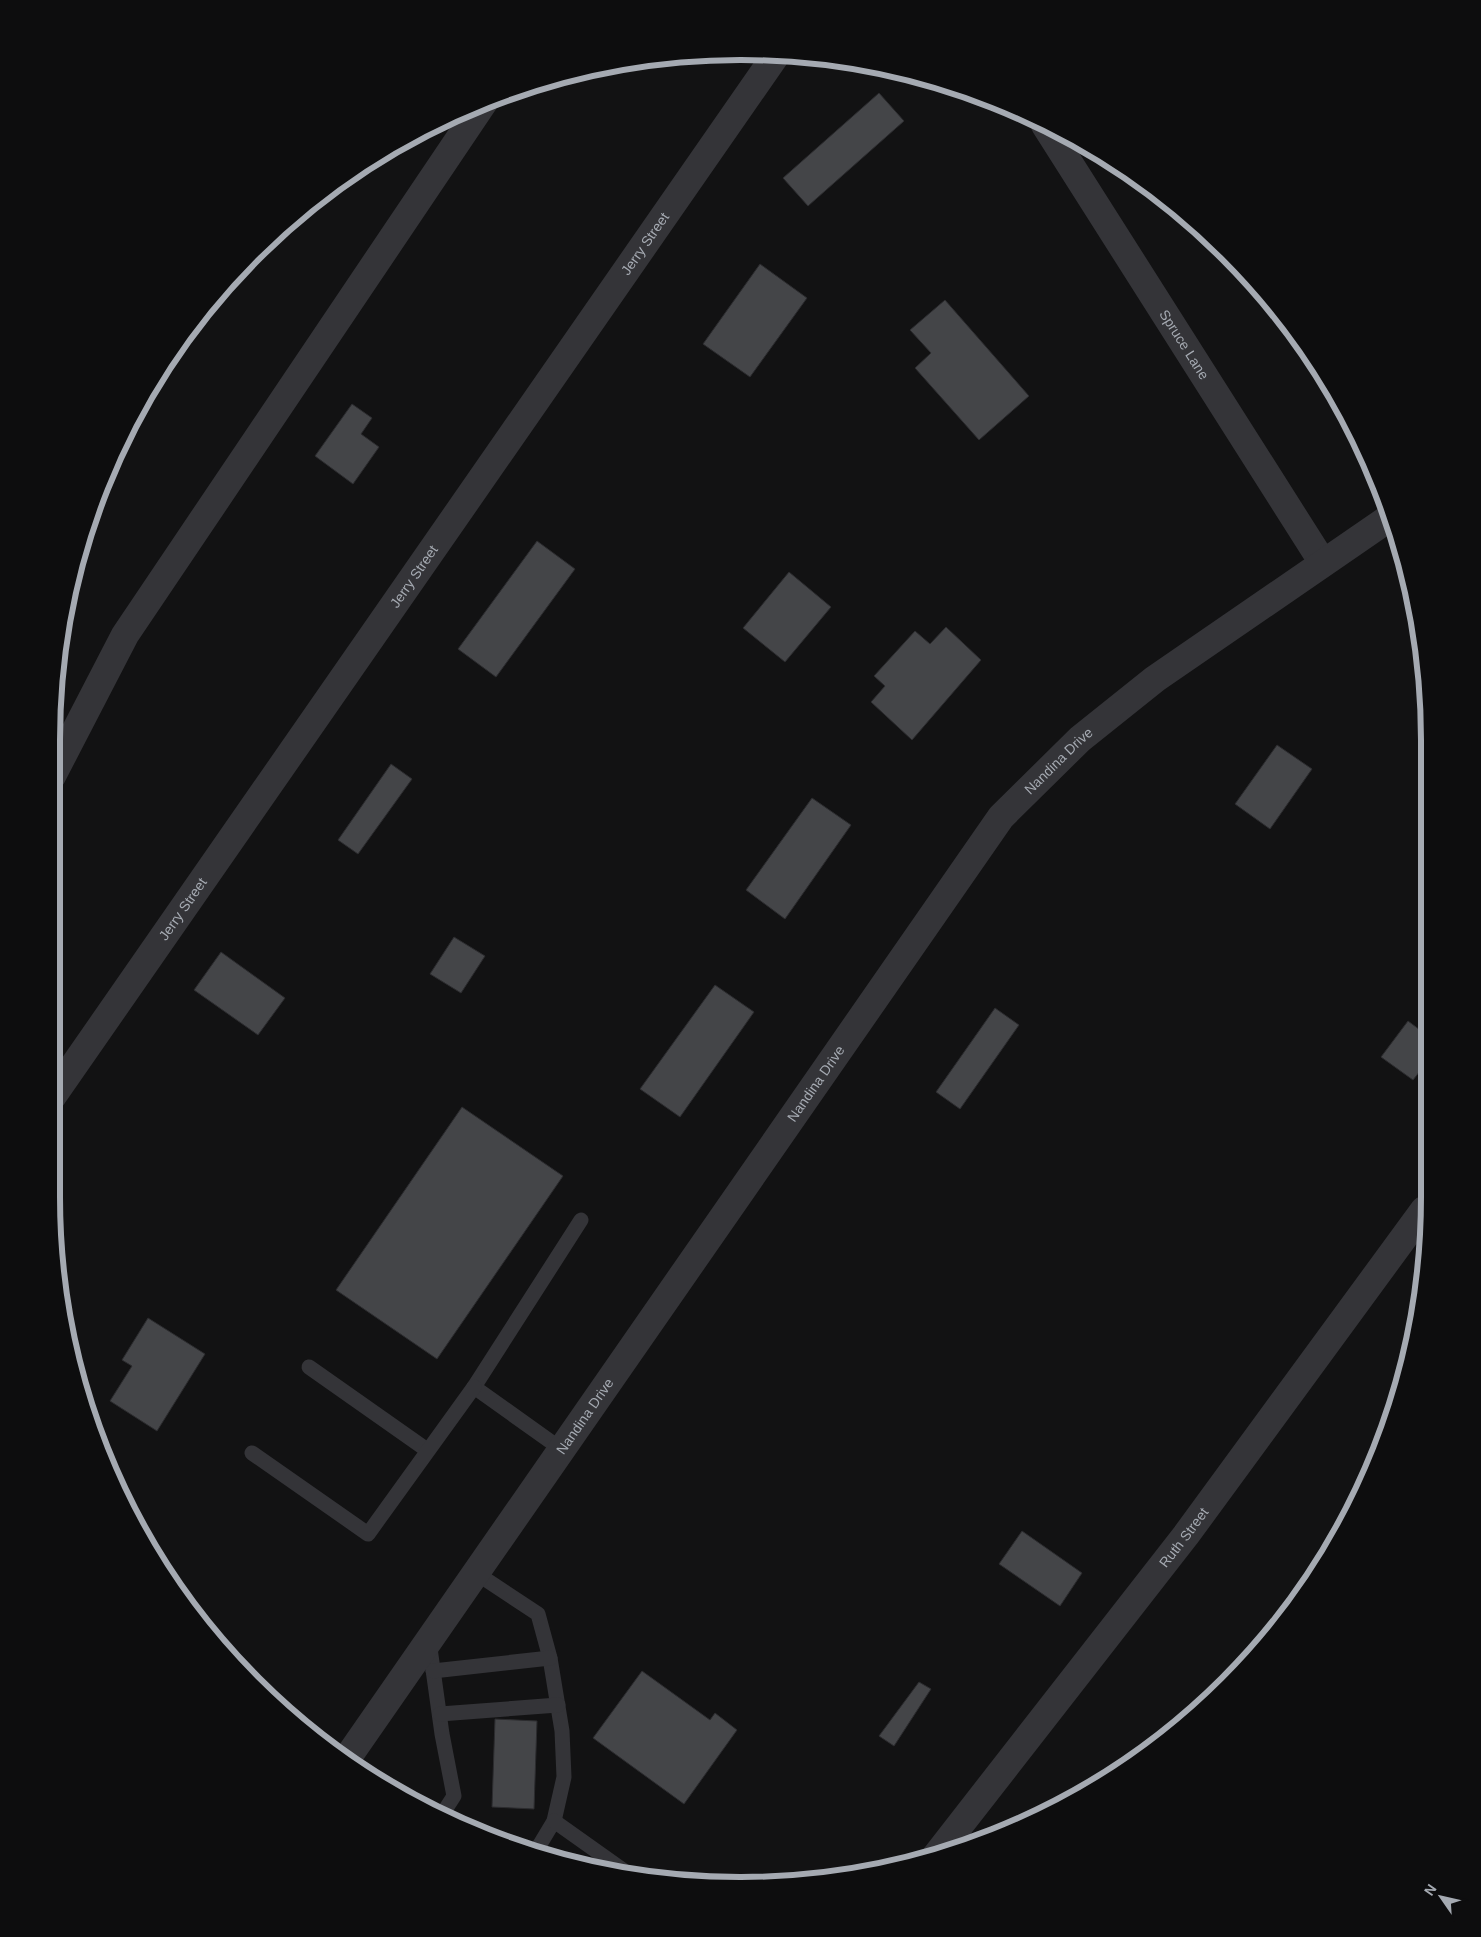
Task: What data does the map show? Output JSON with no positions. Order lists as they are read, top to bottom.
{
  "streets": {
    "street": [
      "Jerry Street",
      "Spruce Lane",
      "Nandina Drive",
      "Ruth Street"
    ]
  },
  "crossings": [
    ["Spruce Lane", "Nandina Drive"]
  ],
  "north": "top left"
}
